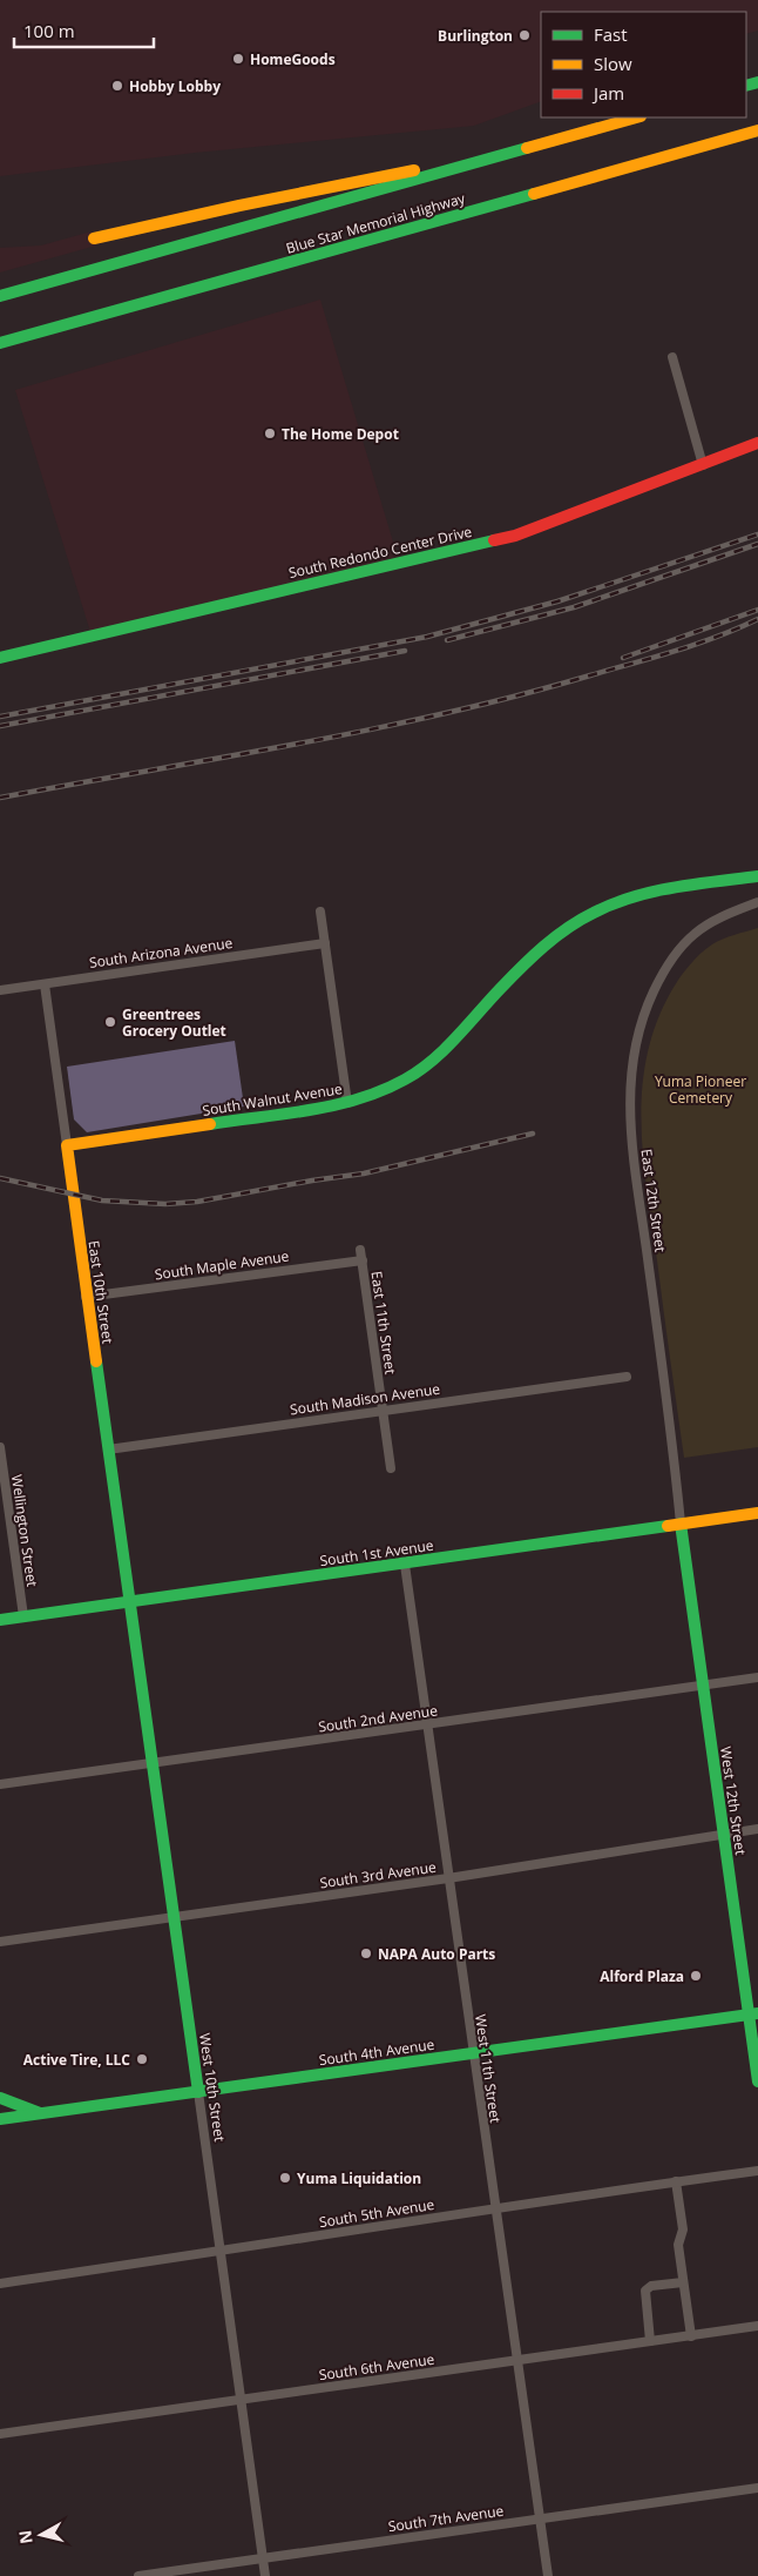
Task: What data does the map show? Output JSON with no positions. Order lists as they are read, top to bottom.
{
  "streets": {
    "main road": [
      "Blue Star Memorial Highway",
      "South Redondo Center Drive",
      "South Walnut Avenue",
      "East 10th Street",
      "South 1st Avenue",
      "West 12th Street",
      "South 4th Avenue",
      "West 10th Street"
    ],
    "street": [
      "South Arizona Avenue",
      "East 12th Street",
      "South Maple Avenue",
      "East 11th Street",
      "South Madison Avenue",
      "Wellington Street",
      "South 2nd Avenue",
      "South 3rd Avenue",
      "West 11th Street",
      "South 5th Avenue",
      "South 6th Avenue",
      "South 7th Avenue"
    ]
  },
  "crossings": [
    ["South Arizona Avenue", "East 10th Street"],
    ["South Walnut Avenue", "East 10th Street"],
    ["East 12th Street", "South 1st Avenue"],
    ["East 12th Street", "West 12th Street"],
    ["South Maple Avenue", "East 10th Street"],
    ["South Maple Avenue", "East 11th Street"],
    ["East 10th Street", "South Madison Avenue"],
    ["East 10th Street", "South 1st Avenue"],
    ["East 10th Street", "West 10th Street"],
    ["East 11th Street", "South Madison Avenue"],
    ["Wellington Street", "South 1st Avenue"],
    ["South 1st Avenue", "West 12th Street"],
    ["South 1st Avenue", "West 11th Street"],
    ["South 1st Avenue", "West 10th Street"],
    ["South 2nd Avenue", "West 12th Street"],
    ["South 2nd Avenue", "West 11th Street"],
    ["South 2nd Avenue", "West 10th Street"],
    ["West 12th Street", "South 3rd Avenue"],
    ["West 12th Street", "South 4th Avenue"],
    ["South 3rd Avenue", "West 11th Street"],
    ["South 3rd Avenue", "West 10th Street"],
    ["South 4th Avenue", "West 11th Street"],
    ["South 4th Avenue", "West 10th Street"],
    ["West 11th Street", "South 5th Avenue"],
    ["West 11th Street", "South 6th Avenue"],
    ["West 11th Street", "South 7th Avenue"],
    ["West 10th Street", "South 5th Avenue"],
    ["West 10th Street", "South 6th Avenue"],
    ["West 10th Street", "South 7th Avenue"]
  ],
  "parks": ["Yuma Pioneer Cemetery"],
  "places": [
    "Burlington",
    "HomeGoods",
    "Hobby Lobby",
    "The Home Depot",
    "Greentrees Grocery Outlet",
    "NAPA Auto Parts",
    "Alford Plaza",
    "Active Tire, LLC",
    "Yuma Liquidation"
  ],
  "legend": ["Fast", "Slow", "Jam"],
  "scale_bar": "100 m",
  "north": "left"
}
